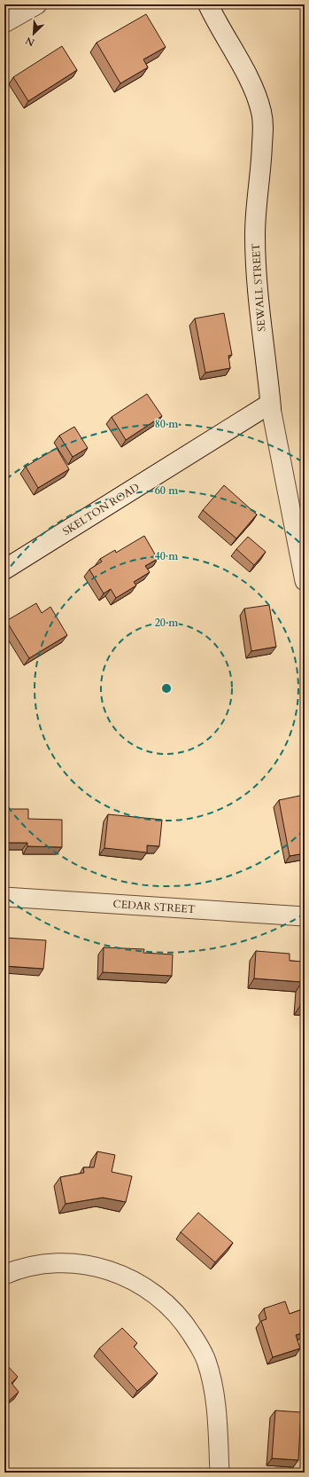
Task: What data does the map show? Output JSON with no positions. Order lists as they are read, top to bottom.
{
  "streets": {
    "street": ["SEWALL STREET", "SKELTON ROAD", "CEDAR STREET"]
  },
  "crossings": [
    ["SEWALL STREET", "SKELTON ROAD"]
  ],
  "north": "bottom left",
  "rings": [
    "80 m",
    "60 m",
    "40 m",
    "20 m"
  ]
}
